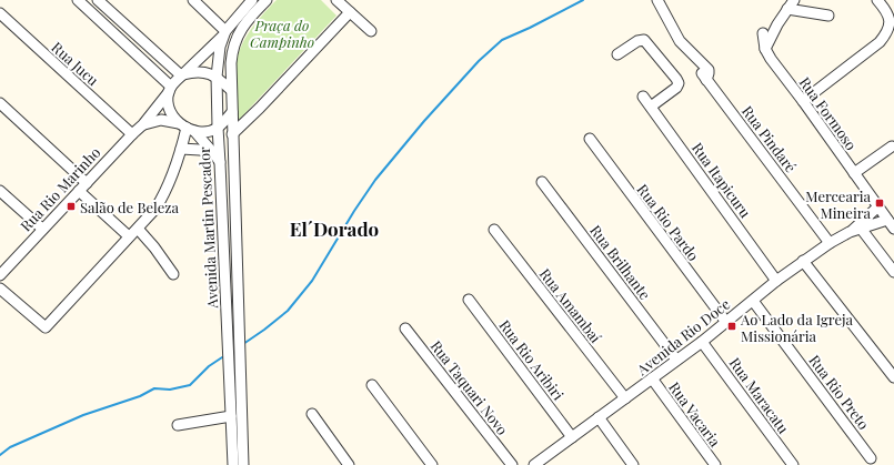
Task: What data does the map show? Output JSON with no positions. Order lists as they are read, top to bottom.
{
  "streets": {
    "street": [
      "Rua Jucu",
      "Rua Formoso",
      "Rua Pindaré",
      "Rua Itapicuru",
      "Rua Rio Marinho",
      "Rua Rio Pardo",
      "Avenida Martin Pescador",
      "Rua Brilhante",
      "Rua Amambaí",
      "Avenida Rio Doce",
      "Rua Rio Aribiri",
      "Rua Taquari Novo",
      "Rua Rio Preto",
      "Rua Maracatu",
      "Rua Vacaria"
    ]
  },
  "crossings": [
    ["Rua Jucu", "Rua Rio Marinho"],
    ["Rua Formoso", "Avenida Rio Doce"],
    ["Rua Pindaré", "Avenida Rio Doce"],
    ["Rua Itapicuru", "Avenida Rio Doce"],
    ["Rua Rio Marinho", "Avenida Martin Pescador"],
    ["Rua Rio Pardo", "Avenida Rio Doce"],
    ["Rua Brilhante", "Avenida Rio Doce"],
    ["Rua Amambaí", "Avenida Rio Doce"],
    ["Avenida Rio Doce", "Rua Rio Aribiri"],
    ["Avenida Rio Doce", "Rua Rio Preto"],
    ["Avenida Rio Doce", "Rua Maracatu"],
    ["Avenida Rio Doce", "Rua Vacaria"]
  ],
  "districts": ["El´Dorado"],
  "parks": ["Praça do Campinho"],
  "places": {
    "transit": ["Mercearia Mineira", "Salão de Beleza", "Ao Lado da Igreja Missionária"]
  }
}
